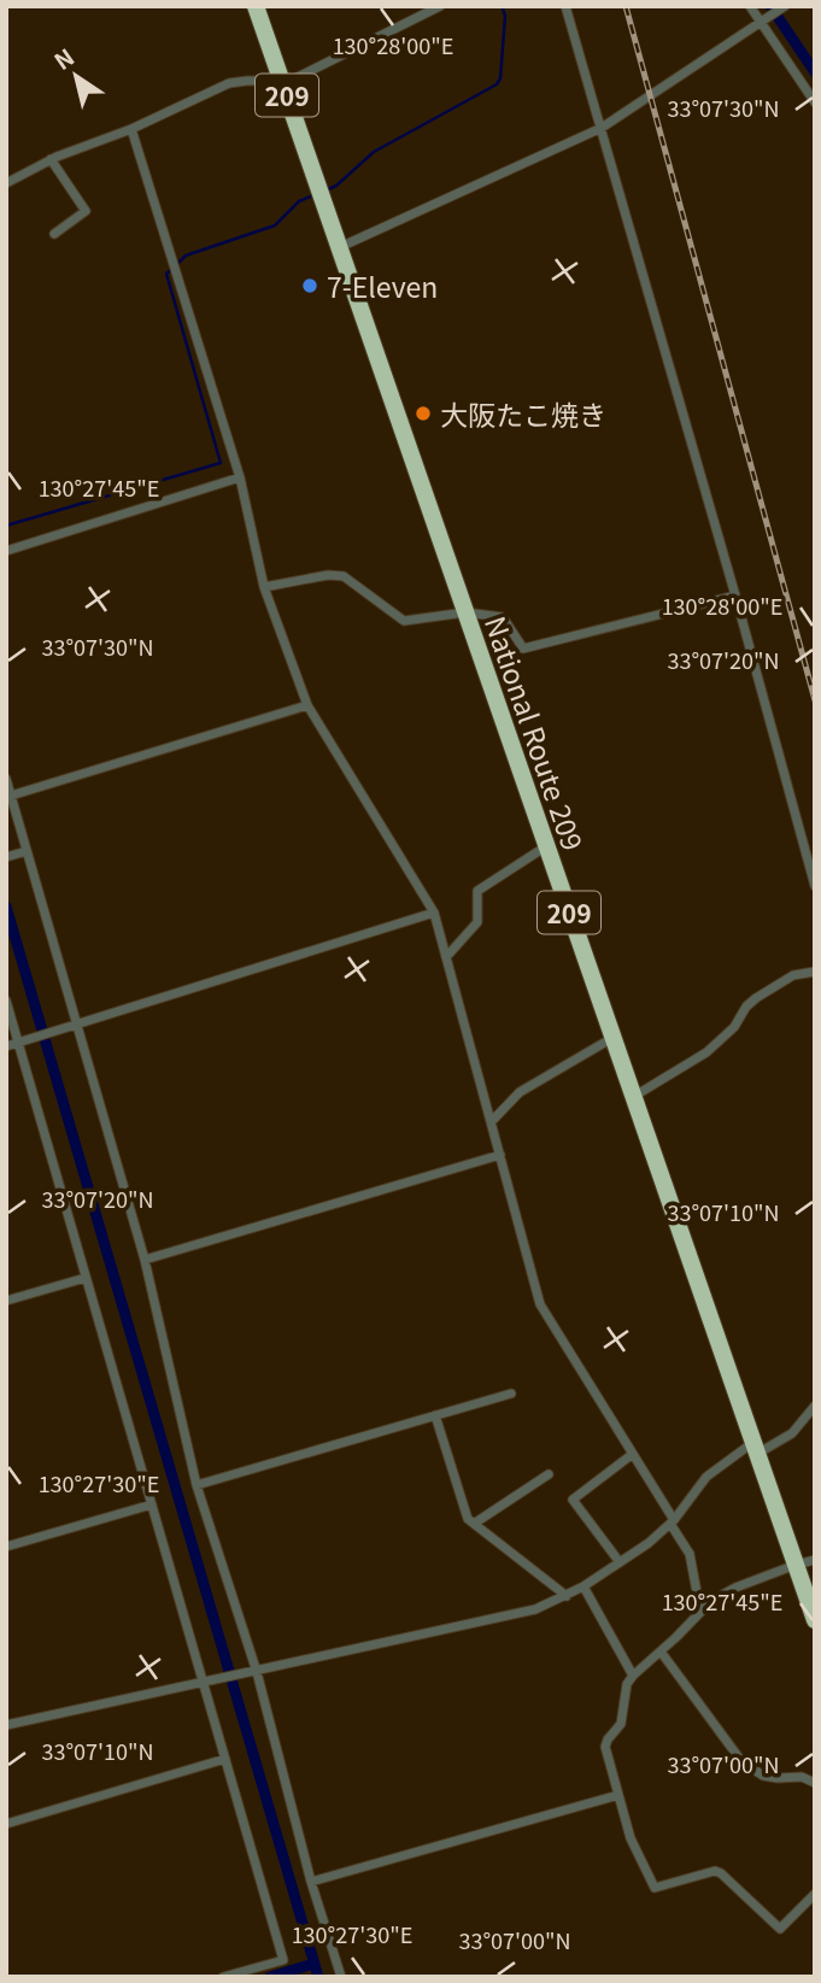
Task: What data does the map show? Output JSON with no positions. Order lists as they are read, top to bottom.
{
  "streets": {
    "highway": ["209", "National Route 209"]
  },
  "places": ["7-Eleven", "大阪たこ焼き"],
  "north": "top left",
  "coordinates": [
    "130°28'00\"E",
    "33°07'30\"N",
    "130°27'45\"E",
    "33°07'20\"N",
    "33°07'10\"N",
    "130°27'30\"E",
    "33°07'00\"N"
  ]
}
